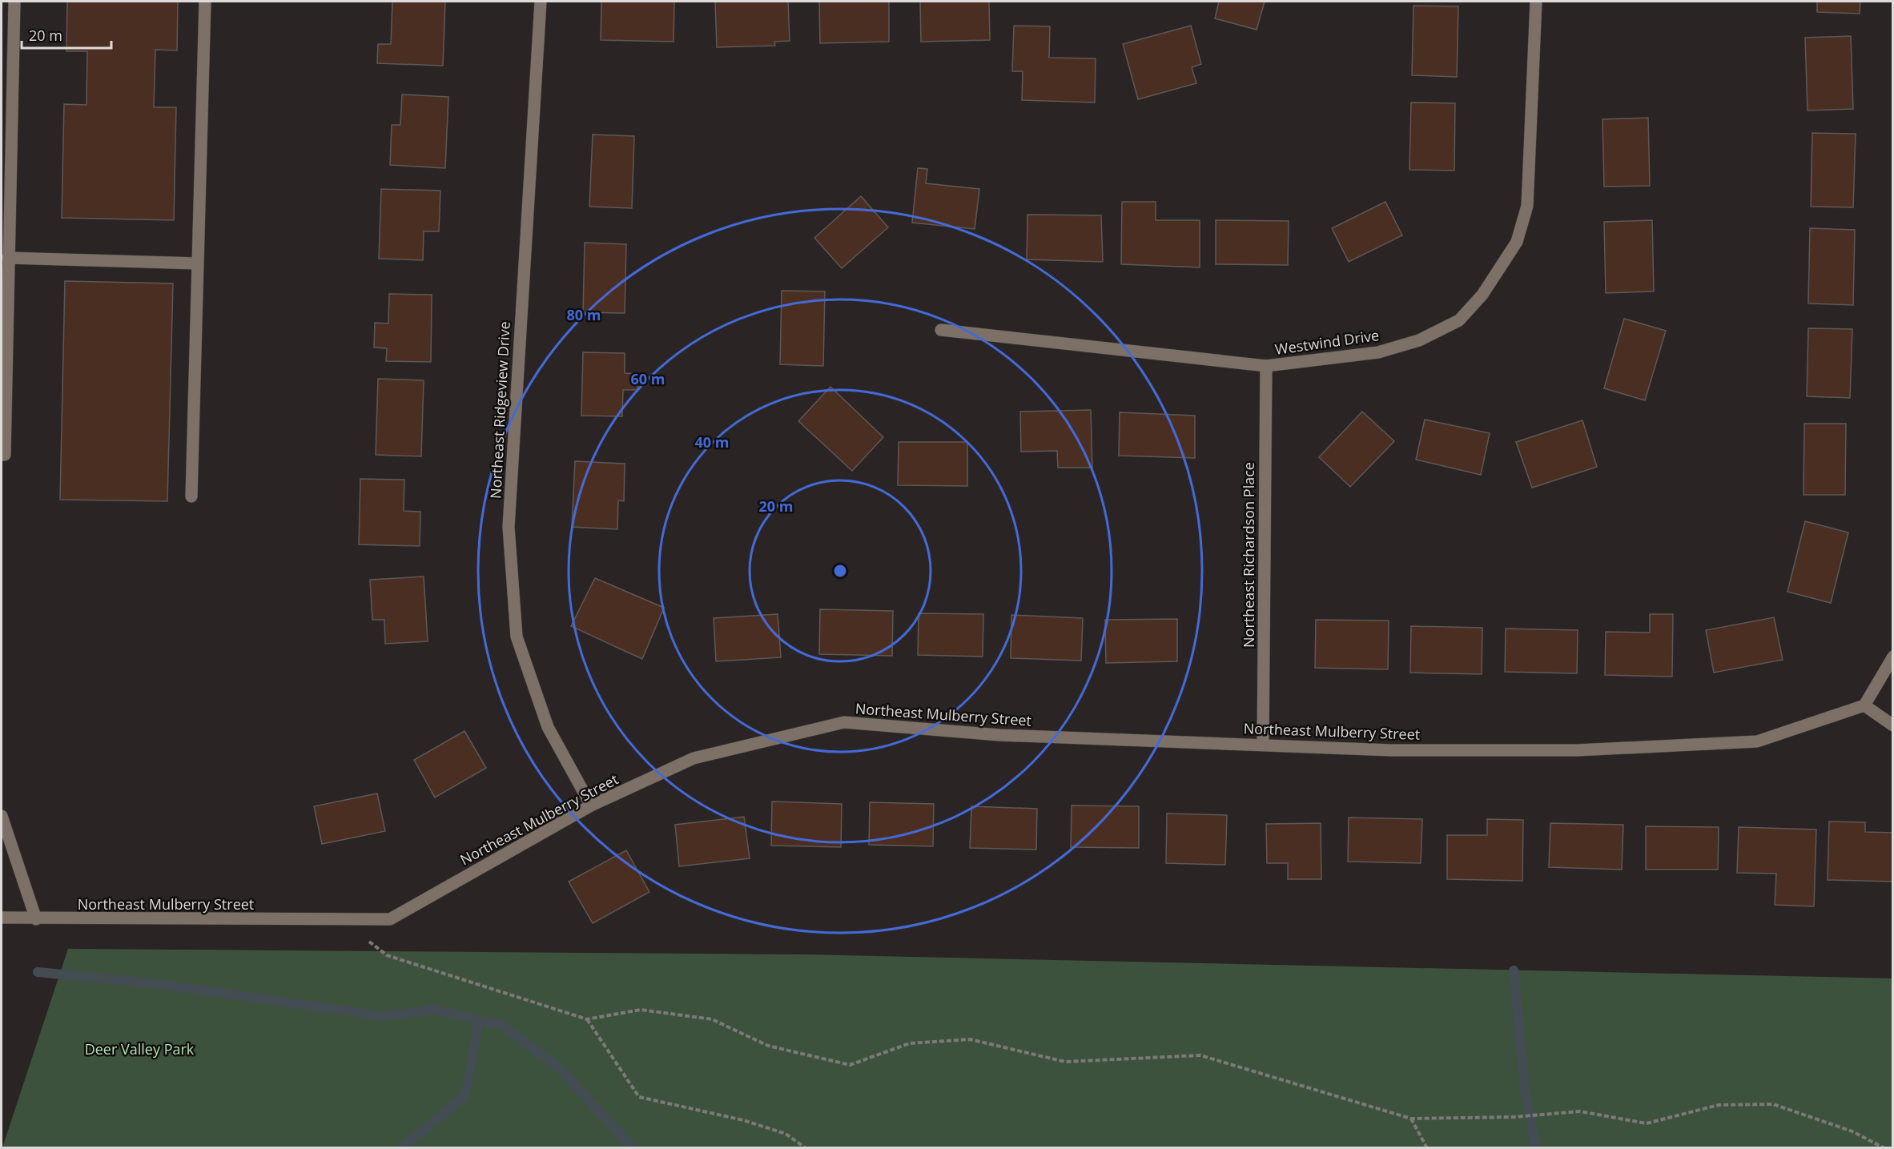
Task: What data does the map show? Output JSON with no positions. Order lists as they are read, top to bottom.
{
  "streets": {
    "street": [
      "Westwind Drive",
      "Northeast Ridgeview Drive",
      "Northeast Richardson Place",
      "Northeast Mulberry Street"
    ]
  },
  "crossings": [
    ["Westwind Drive", "Northeast Richardson Place"],
    ["Northeast Ridgeview Drive", "Northeast Mulberry Street"],
    ["Northeast Richardson Place", "Northeast Mulberry Street"]
  ],
  "parks": ["Deer Valley Park"],
  "scale_bar": "20 m",
  "rings": [
    "80 m",
    "60 m",
    "40 m",
    "20 m"
  ]
}
